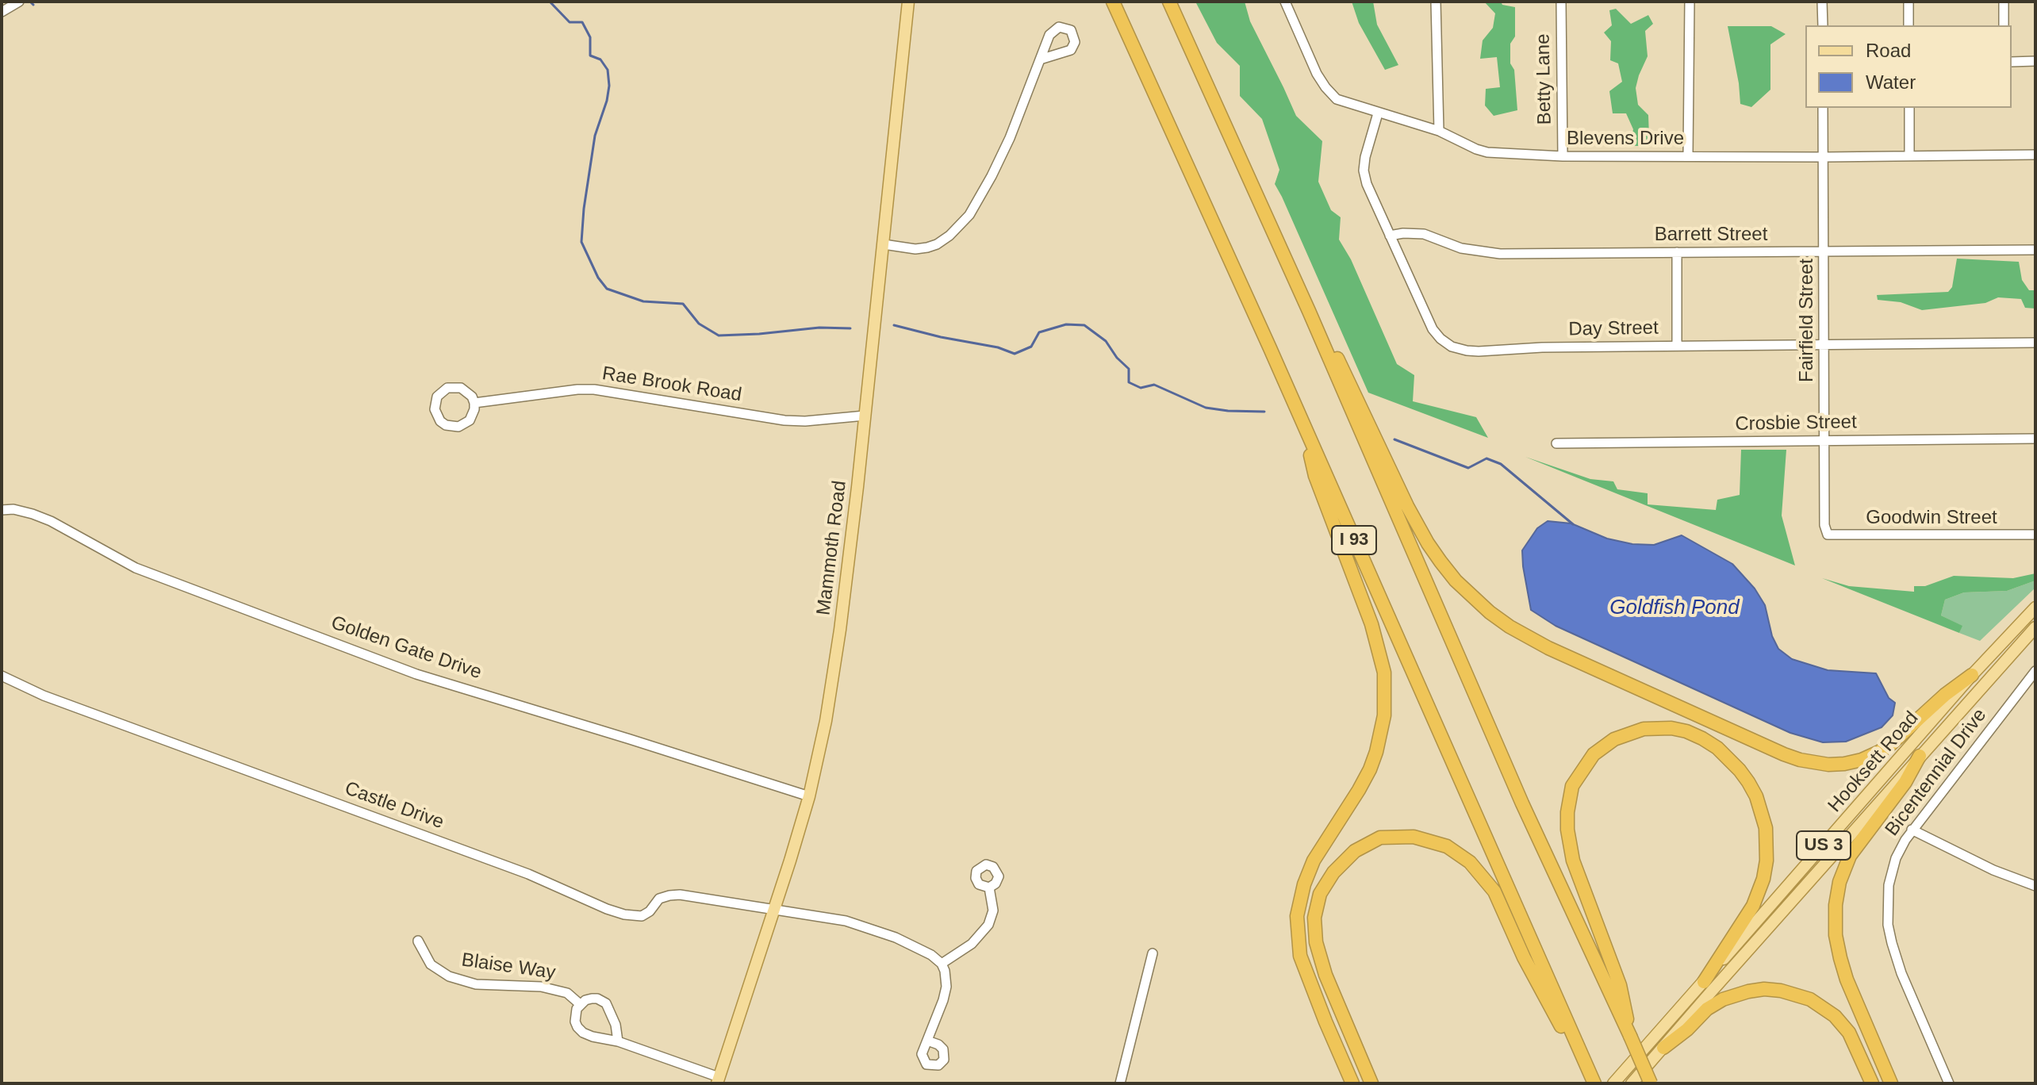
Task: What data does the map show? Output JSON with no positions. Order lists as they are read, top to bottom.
{
  "streets": {
    "highway": ["I 93"],
    "main road": ["Mammoth Road", "Hooksett Road", "US 3"],
    "street": [
      "Betty Lane",
      "Blevens Drive",
      "Barrett Street",
      "Fairfield Street",
      "Day Street",
      "Rae Brook Road",
      "Crosbie Street",
      "Goodwin Street",
      "Golden Gate Drive",
      "Bicentennial Drive",
      "Castle Drive",
      "Blaise Way"
    ]
  },
  "crossings": [
    ["Betty Lane", "Blevens Drive"],
    ["Blevens Drive", "Fairfield Street"],
    ["Blevens Drive", "Day Street"],
    ["Barrett Street", "Fairfield Street"],
    ["Barrett Street", "Day Street"],
    ["Fairfield Street", "Day Street"],
    ["Fairfield Street", "Crosbie Street"],
    ["Fairfield Street", "Goodwin Street"],
    ["Rae Brook Road", "Mammoth Road"],
    ["Mammoth Road", "Golden Gate Drive"],
    ["Mammoth Road", "Castle Drive"]
  ],
  "water": ["Goldfish Pond"],
  "legend": ["Road", "Water"]
}
